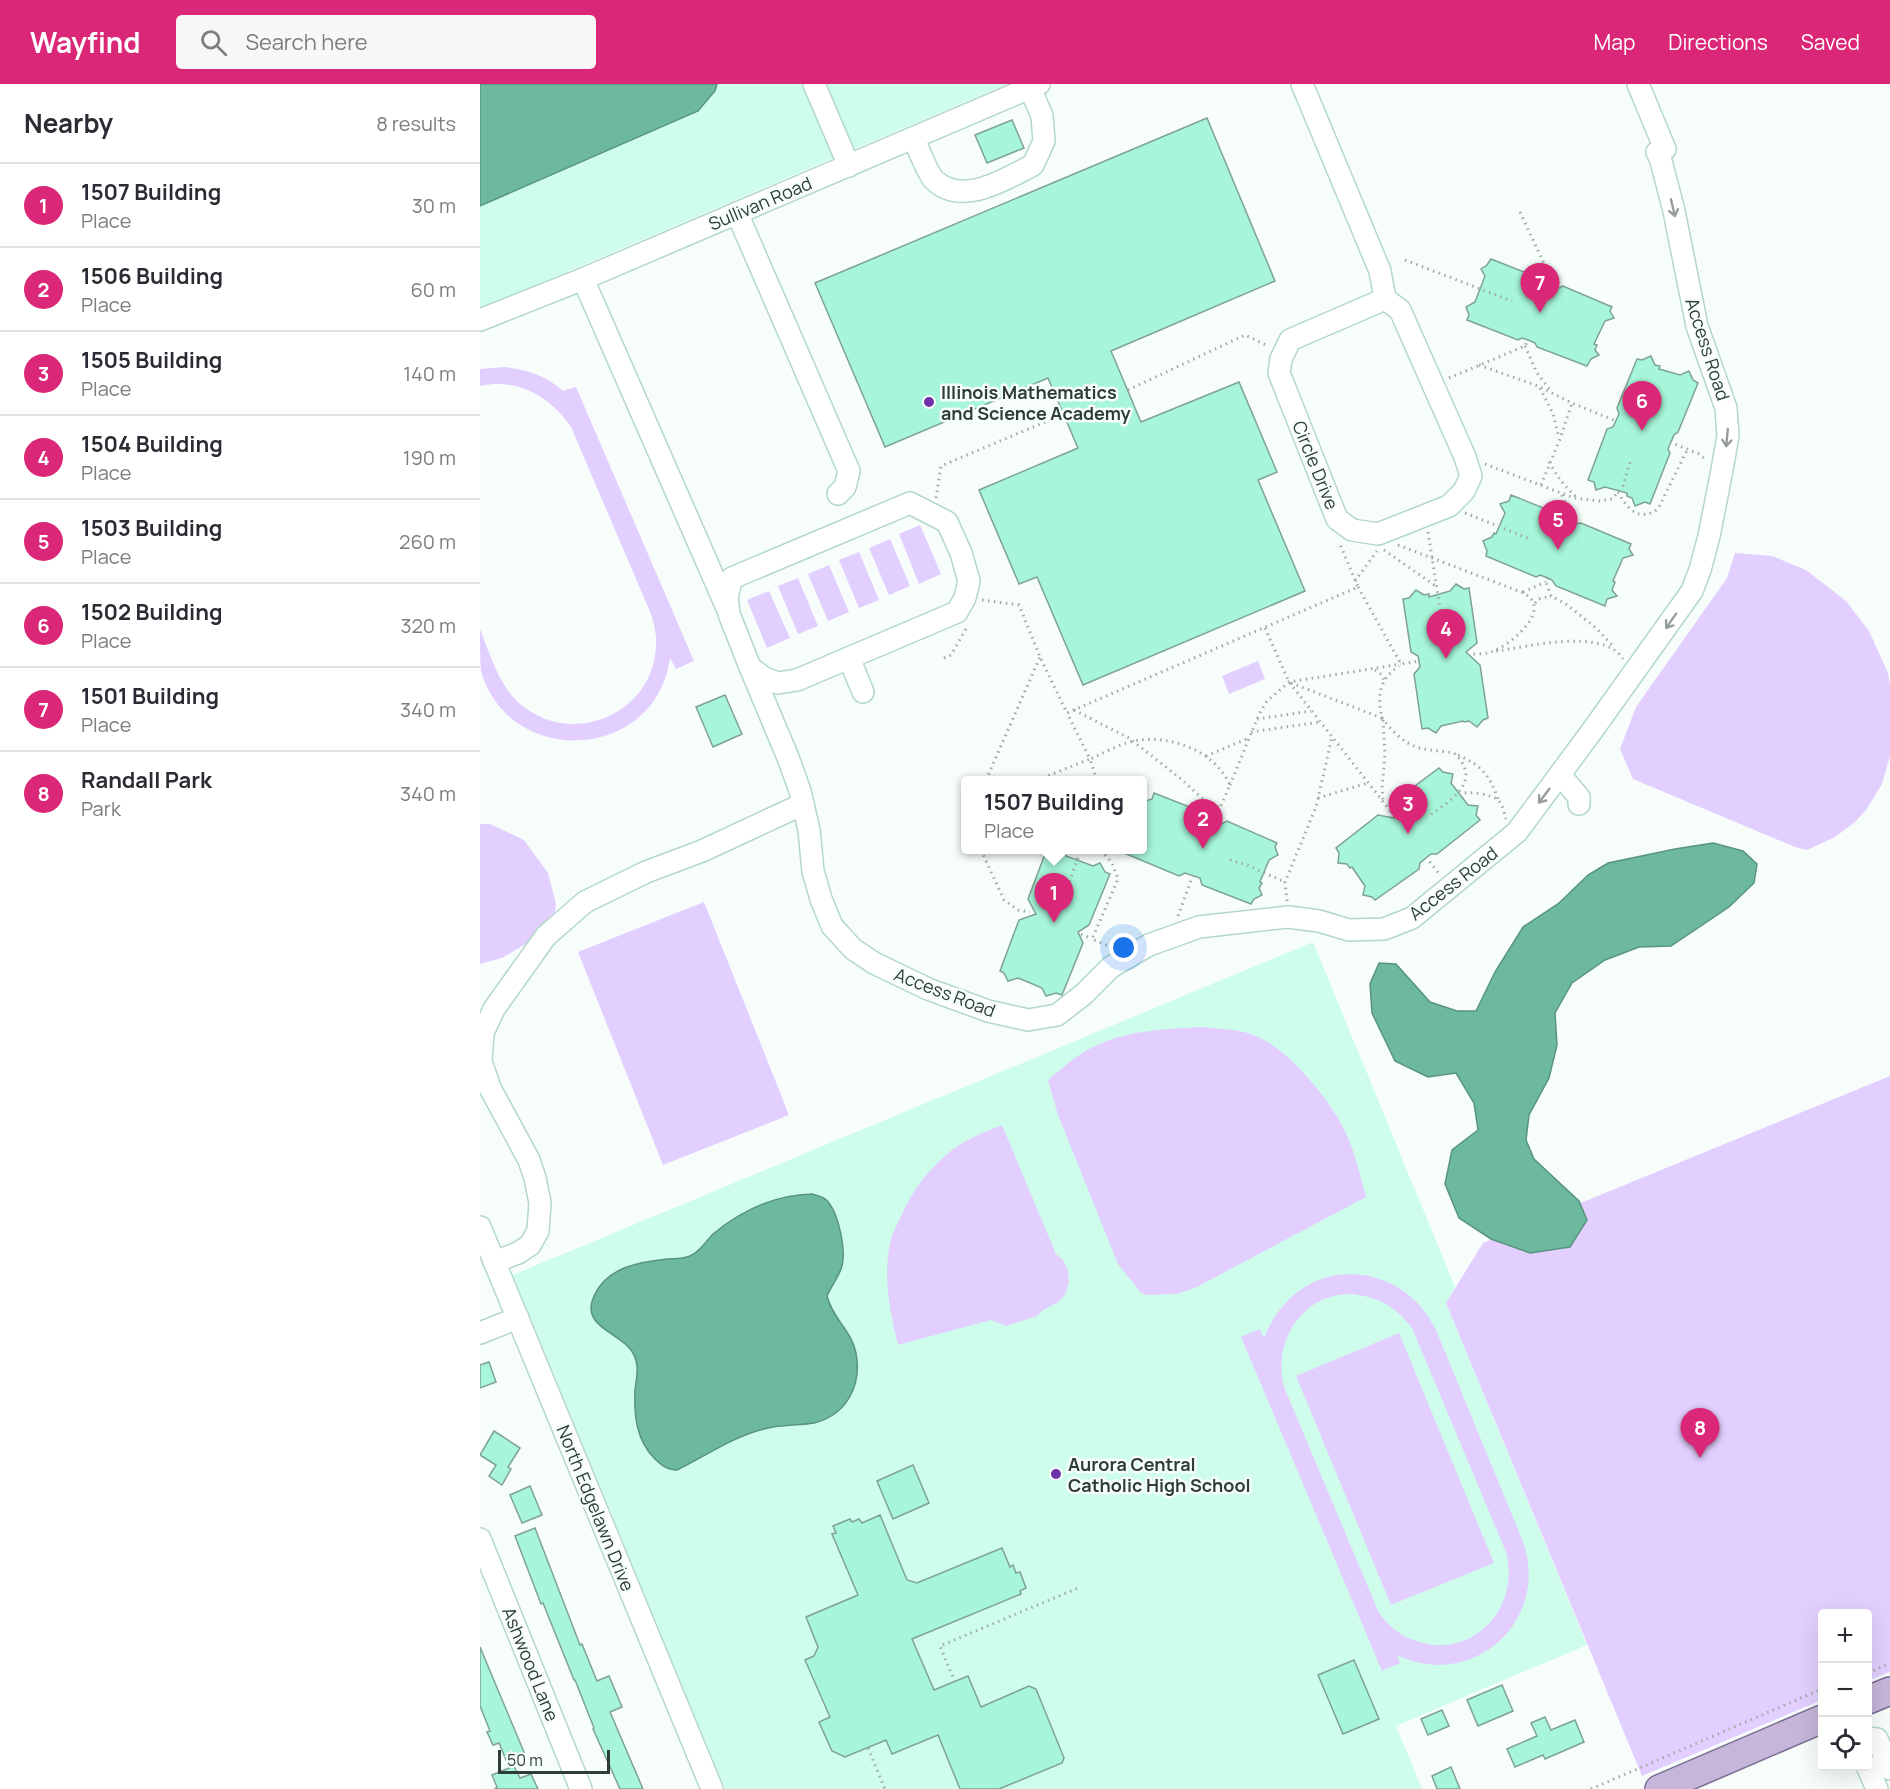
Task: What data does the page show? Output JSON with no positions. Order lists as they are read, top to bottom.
{
  "streets": {
    "street": [
      "Sullivan Road",
      "Access Road",
      "Circle Drive",
      "North Edgelawn Drive",
      "Ashwood Lane"
    ]
  },
  "crossings": [
    ["Sullivan Road", "Access Road"]
  ],
  "places": ["Illinois Mathematics and Science Academy", "Aurora Central Catholic High School"],
  "scale_bar": "50 m",
  "page": {
    "header": "Wayfind",
    "search": "Search here",
    "nav": ["Map", "Directions", "Saved"],
    "heading": ["Nearby", "8 results"],
    "list": [
      {
        "mark": "1",
        "name": "1507 Building",
        "note": "Place",
        "value": "30 m"
      },
      {
        "mark": "2",
        "name": "1506 Building",
        "note": "Place",
        "value": "60 m"
      },
      {
        "mark": "3",
        "name": "1505 Building",
        "note": "Place",
        "value": "140 m"
      },
      {
        "mark": "4",
        "name": "1504 Building",
        "note": "Place",
        "value": "190 m"
      },
      {
        "mark": "5",
        "name": "1503 Building",
        "note": "Place",
        "value": "260 m"
      },
      {
        "mark": "6",
        "name": "1502 Building",
        "note": "Place",
        "value": "320 m"
      },
      {
        "mark": "7",
        "name": "1501 Building",
        "note": "Place",
        "value": "340 m"
      },
      {
        "mark": "8",
        "name": "Randall Park",
        "note": "Park",
        "value": "340 m"
      }
    ],
    "pins": [
      "7",
      "6",
      "5",
      "4",
      "3",
      "2",
      "1",
      "8"
    ],
    "popup": ["1507 Building", "Place"],
    "map_buttons": ["+", "−"],
    "scale": "50 m"
  }
}
